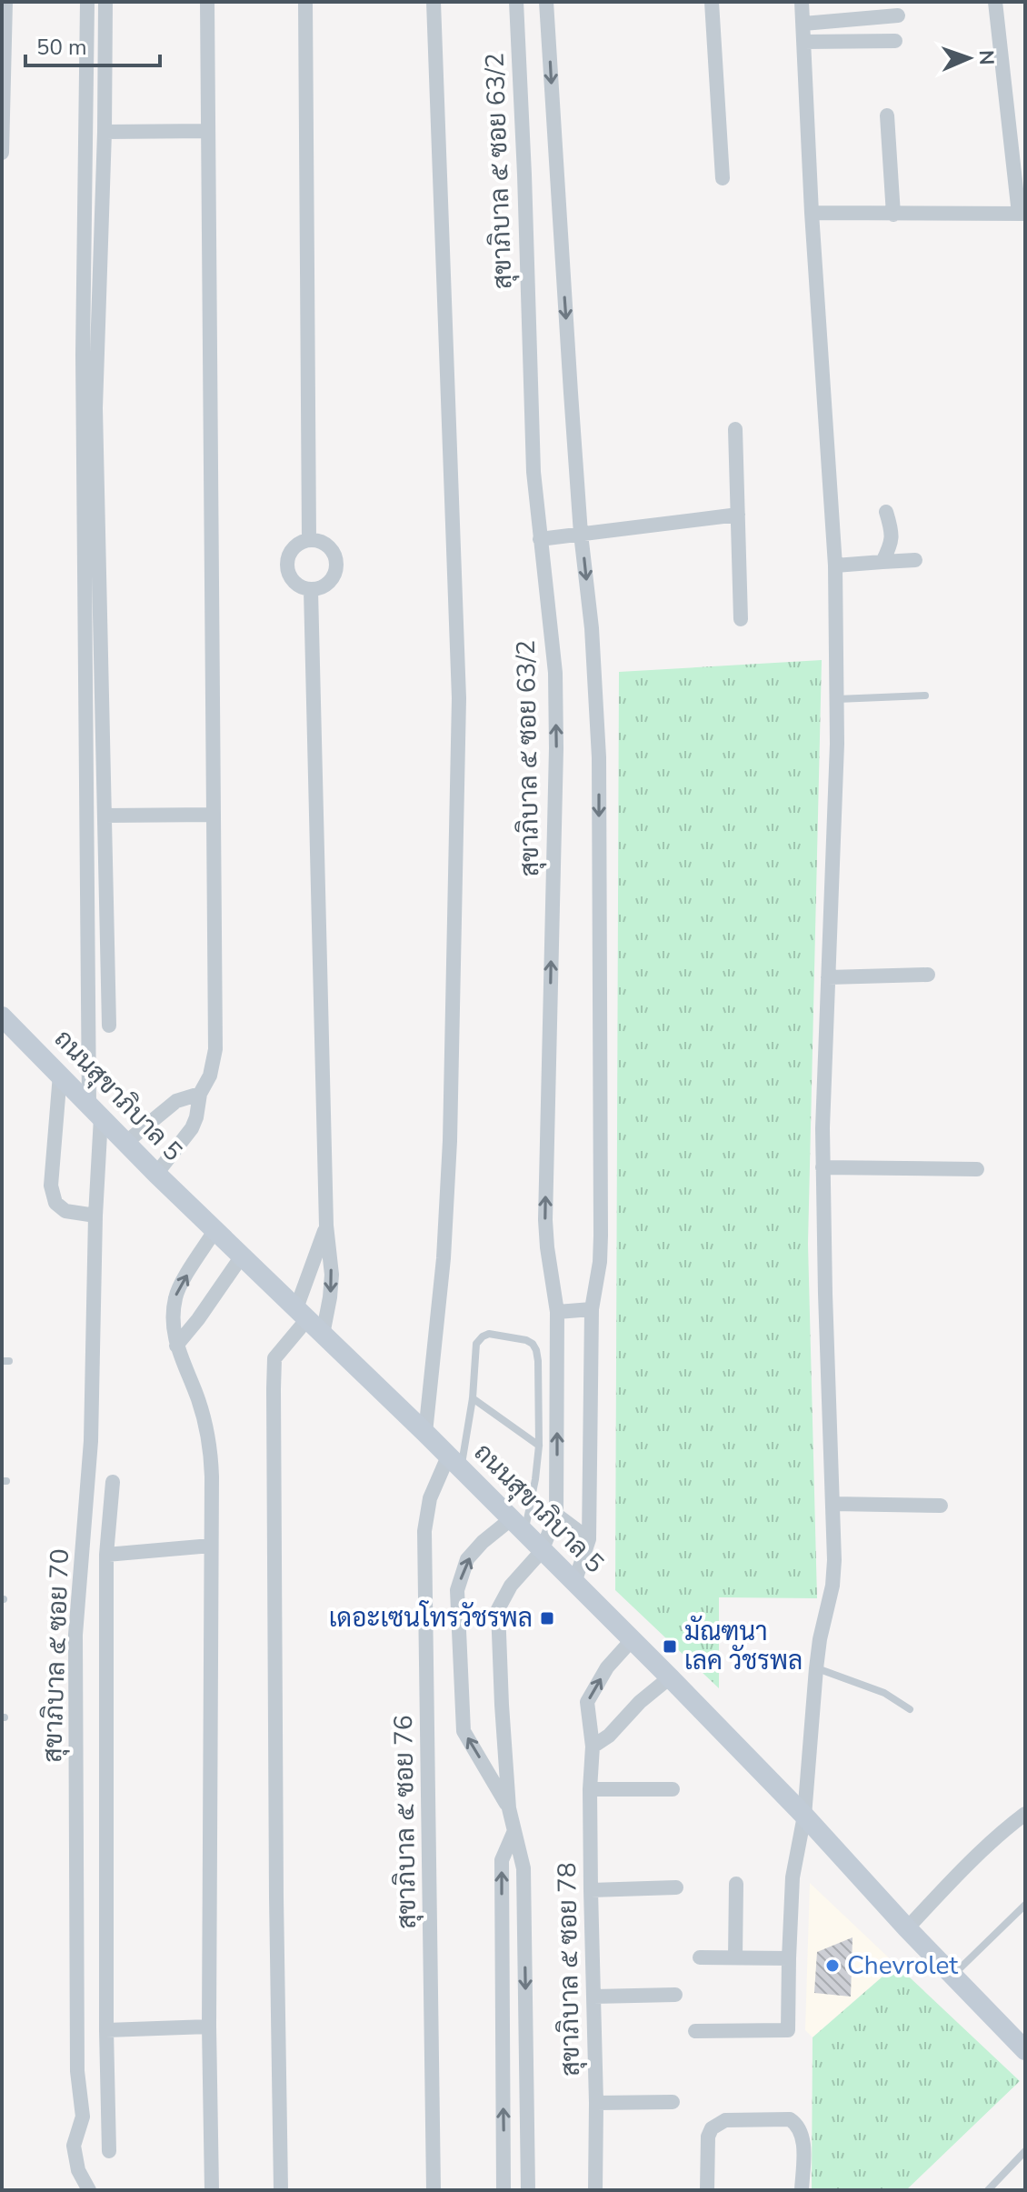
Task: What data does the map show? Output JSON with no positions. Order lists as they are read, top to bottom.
{
  "streets": {
    "main road": ["ถนนสุขาภิบาล 5"],
    "street": [
      "สุขาภิบาล ๕ ซอย 63/2",
      "สุขาภิบาล ๕ ซอย 70",
      "สุขาภิบาล ๕ ซอย 76",
      "สุขาภิบาล ๕ ซอย 78"
    ]
  },
  "crossings": [
    ["ถนนสุขาภิบาล 5", "สุขาภิบาล ๕ ซอย 70"],
    ["ถนนสุขาภิบาล 5", "สุขาภิบาล ๕ ซอย 76"],
    ["ถนนสุขาภิบาล 5", "สุขาภิบาล ๕ ซอย 78"]
  ],
  "places": {
    "transit": ["เดอะเซนโทรวัชรพล", "มัณฑนา เลค วัชรพล"],
    "other": ["Chevrolet"]
  },
  "scale_bar": "50 m",
  "north": "right"
}
